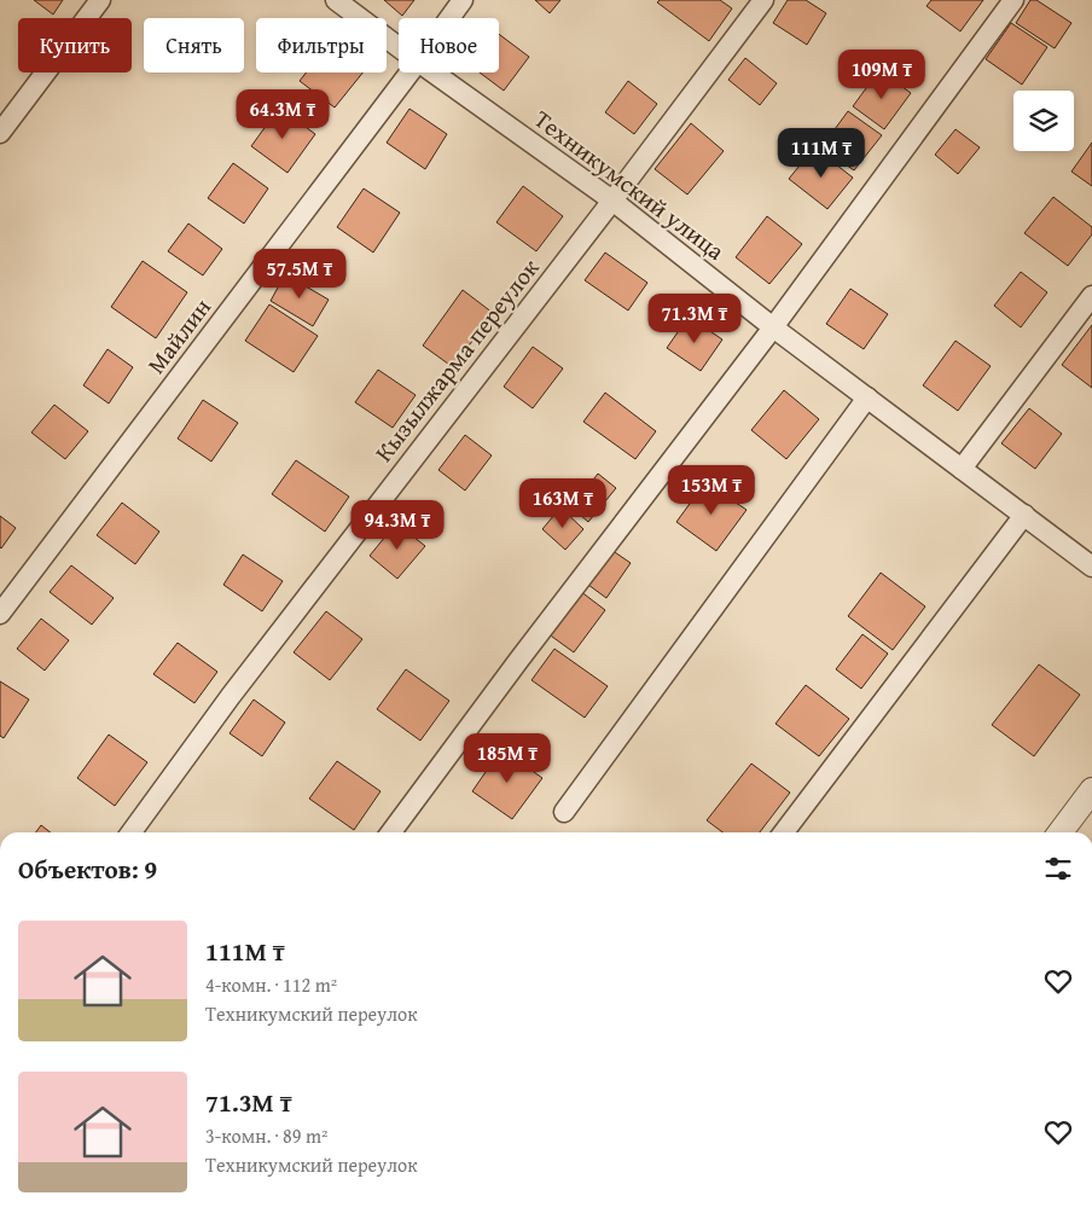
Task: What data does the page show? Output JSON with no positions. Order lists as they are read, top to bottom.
{
  "streets": {
    "street": ["Техникумский улица", "Майлин", "Кызылжарма переулок"]
  },
  "crossings": [
    ["Техникумский улица", "Кызылжарма переулок"]
  ],
  "page": {
    "chip": [
      "Купить",
      "Снять",
      "Фильтры",
      "Новое"
    ],
    "price": [
      "109M ₸",
      "64.3M ₸",
      "111M ₸",
      "57.5M ₸",
      "71.3M ₸",
      "153M ₸",
      "163M ₸",
      "94.3M ₸",
      "185M ₸"
    ],
    "heading": "Объектов: 9",
    "list": [
      {
        "name": "111M ₸",
        "note": "4-комн. · 112 m² · Техникумский переулок"
      },
      {
        "name": "71.3M ₸",
        "note": "3-комн. · 89 m² · Техникумский переулок"
      }
    ]
  }
}
